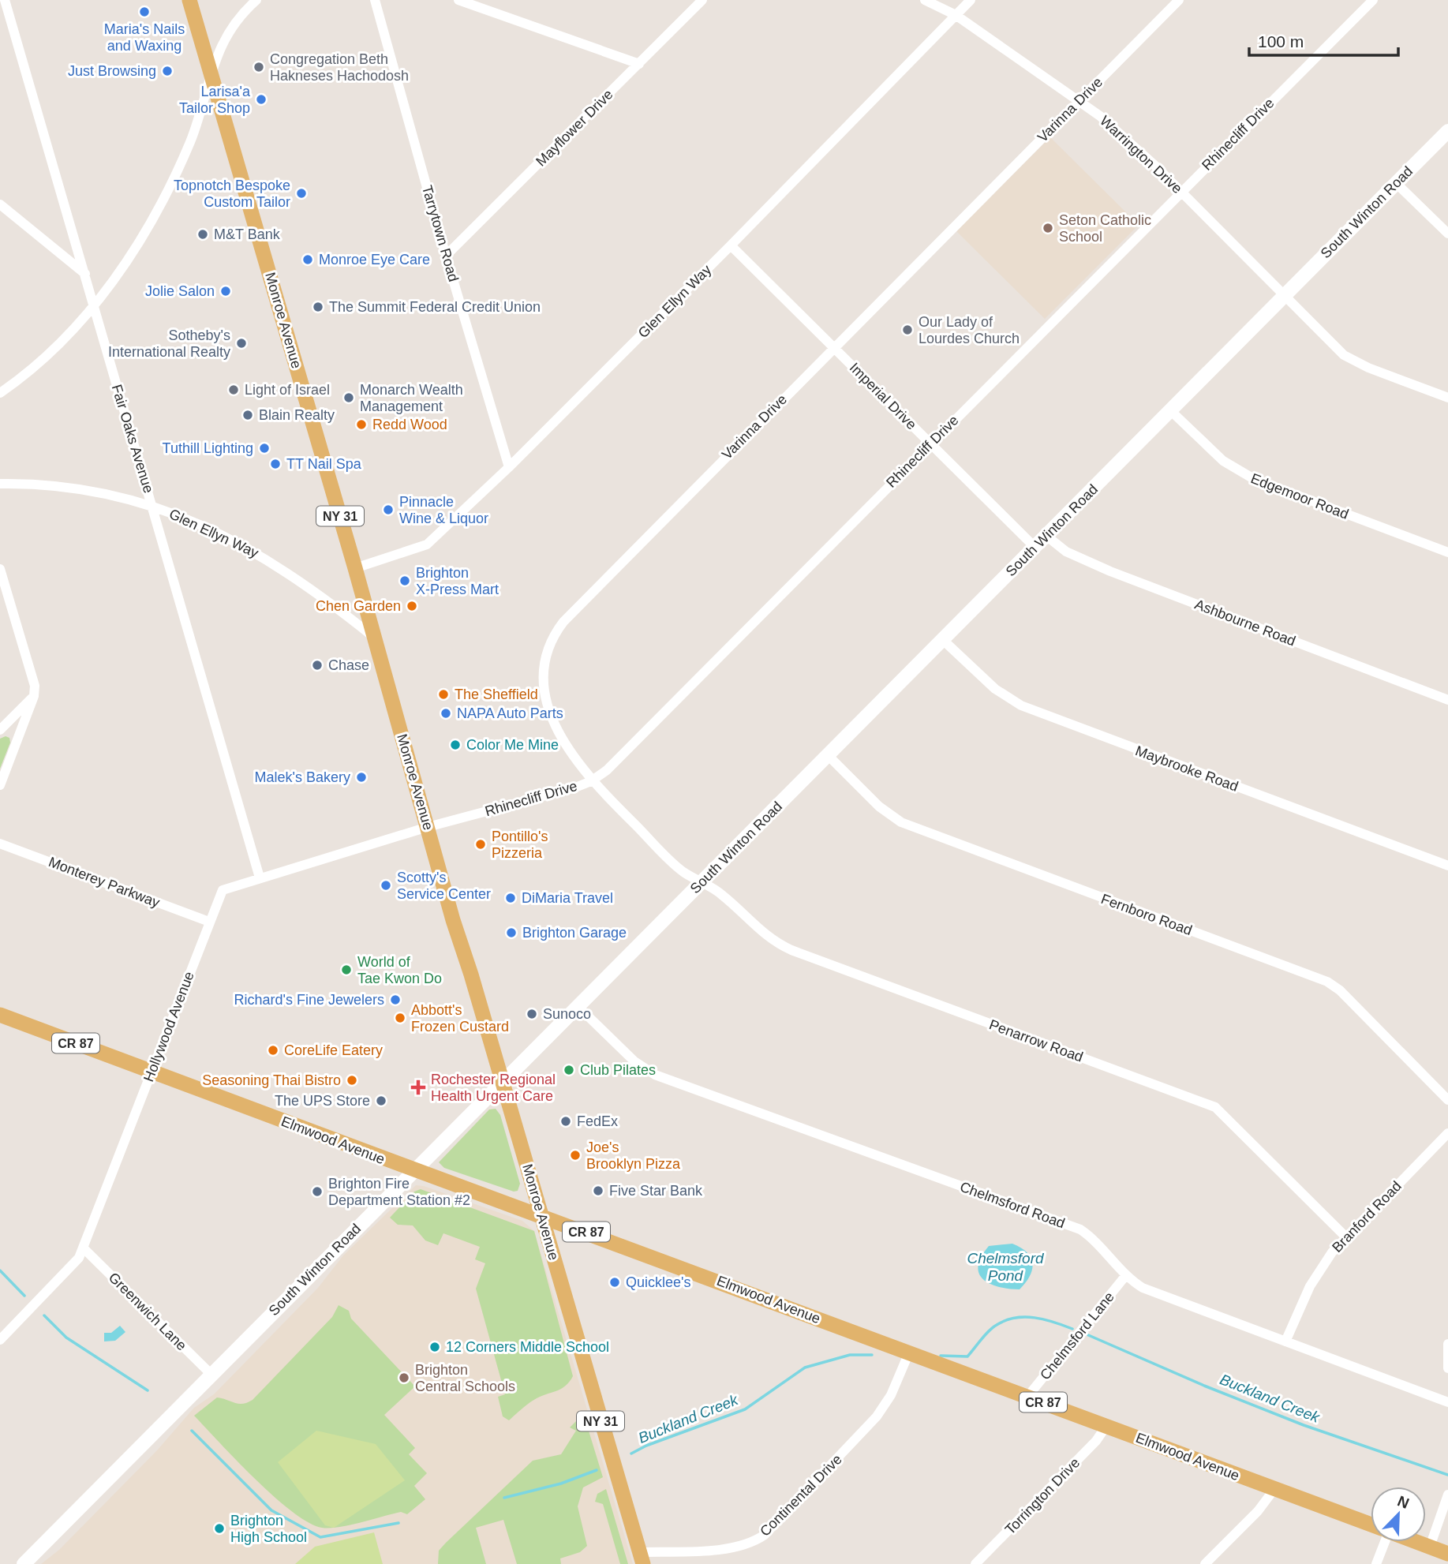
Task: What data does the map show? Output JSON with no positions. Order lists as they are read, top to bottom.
{
  "streets": {
    "main road": [
      "South Winton Road",
      "Monroe Avenue",
      "NY 31",
      "CR 87",
      "Elmwood Avenue"
    ],
    "street": [
      "Varinna Drive",
      "Mayflower Drive",
      "Rhinecliff Drive",
      "Warrington Drive",
      "Tarrytown Road",
      "Glen Ellyn Way",
      "Imperial Drive",
      "Fair Oaks Avenue",
      "Edgemoor Road",
      "Ashbourne Road",
      "Maybrooke Road",
      "Monterey Parkway",
      "Fernboro Road",
      "Hollywood Avenue",
      "Penarrow Road",
      "Chelmsford Road",
      "Branford Road",
      "Greenwich Lane",
      "Chelmsford Lane",
      "Continental Drive",
      "Torrington Drive"
    ]
  },
  "crossings": [
    ["Varinna Drive", "Rhinecliff Drive"],
    ["Varinna Drive", "Warrington Drive"],
    ["Varinna Drive", "South Winton Road"],
    ["Varinna Drive", "Imperial Drive"],
    ["Varinna Drive", "Penarrow Road"],
    ["Mayflower Drive", "Tarrytown Road"],
    ["Rhinecliff Drive", "Warrington Drive"],
    ["Rhinecliff Drive", "Monroe Avenue"],
    ["Rhinecliff Drive", "Imperial Drive"],
    ["Rhinecliff Drive", "Hollywood Avenue"],
    ["Warrington Drive", "South Winton Road"],
    ["Warrington Drive", "Glen Ellyn Way"],
    ["South Winton Road", "Monroe Avenue"],
    ["South Winton Road", "Imperial Drive"],
    ["South Winton Road", "Edgemoor Road"],
    ["South Winton Road", "Ashbourne Road"],
    ["South Winton Road", "Maybrooke Road"],
    ["South Winton Road", "Fernboro Road"],
    ["South Winton Road", "Penarrow Road"],
    ["South Winton Road", "Elmwood Avenue"],
    ["South Winton Road", "Chelmsford Road"],
    ["South Winton Road", "Greenwich Lane"],
    ["Tarrytown Road", "Glen Ellyn Way"],
    ["Glen Ellyn Way", "Monroe Avenue"],
    ["Glen Ellyn Way", "Imperial Drive"],
    ["Glen Ellyn Way", "Fair Oaks Avenue"],
    ["Monroe Avenue", "Hollywood Avenue"],
    ["Monroe Avenue", "Elmwood Avenue"],
    ["Monroe Avenue", "Continental Drive"],
    ["Fair Oaks Avenue", "Hollywood Avenue"],
    ["Monterey Parkway", "Hollywood Avenue"],
    ["Hollywood Avenue", "Elmwood Avenue"],
    ["Hollywood Avenue", "Greenwich Lane"],
    ["Penarrow Road", "Branford Road"],
    ["Elmwood Avenue", "Chelmsford Lane"],
    ["Elmwood Avenue", "Continental Drive"],
    ["Elmwood Avenue", "Torrington Drive"],
    ["Chelmsford Road", "Branford Road"],
    ["Chelmsford Road", "Chelmsford Lane"]
  ],
  "water": ["Chelmsford Pond", "Buckland Creek"],
  "places": {
    "other": [
      "Maria's Nails and Waxing",
      "Congregation Beth Hakneses Hachodosh",
      "Just Browsing",
      "Larisa'a Tailor Shop",
      "Topnotch Bespoke Custom Tailor",
      "Seton Catholic School",
      "M&T Bank",
      "Monroe Eye Care",
      "Jolie Salon",
      "The Summit Federal Credit Union",
      "Our Lady of Lourdes Church",
      "Sotheby's International Realty",
      "Light of Israel",
      "Monarch Wealth Management",
      "Blain Realty",
      "Redd Wood",
      "Tuthill Lighting",
      "TT Nail Spa",
      "Pinnacle Wine & Liquor",
      "Brighton X-Press Mart",
      "Chen Garden",
      "Chase",
      "The Sheffield",
      "NAPA Auto Parts",
      "Color Me Mine",
      "Malek's Bakery",
      "Pontillo's Pizzeria",
      "Scotty's Service Center",
      "DiMaria Travel",
      "Brighton Garage",
      "World of Tae Kwon Do",
      "Richard's Fine Jewelers",
      "Sunoco",
      "Abbott's Frozen Custard",
      "CoreLife Eatery",
      "Club Pilates",
      "Seasoning Thai Bistro",
      "The UPS Store",
      "FedEx",
      "Joe's Brooklyn Pizza",
      "Five Star Bank",
      "Brighton Fire Department Station #2",
      "Quicklee's",
      "12 Corners Middle School",
      "Brighton Central Schools",
      "Brighton High School"
    ],
    "health": ["Rochester Regional Health Urgent Care"]
  },
  "scale_bar": "100 m",
  "north": "top right"
}
